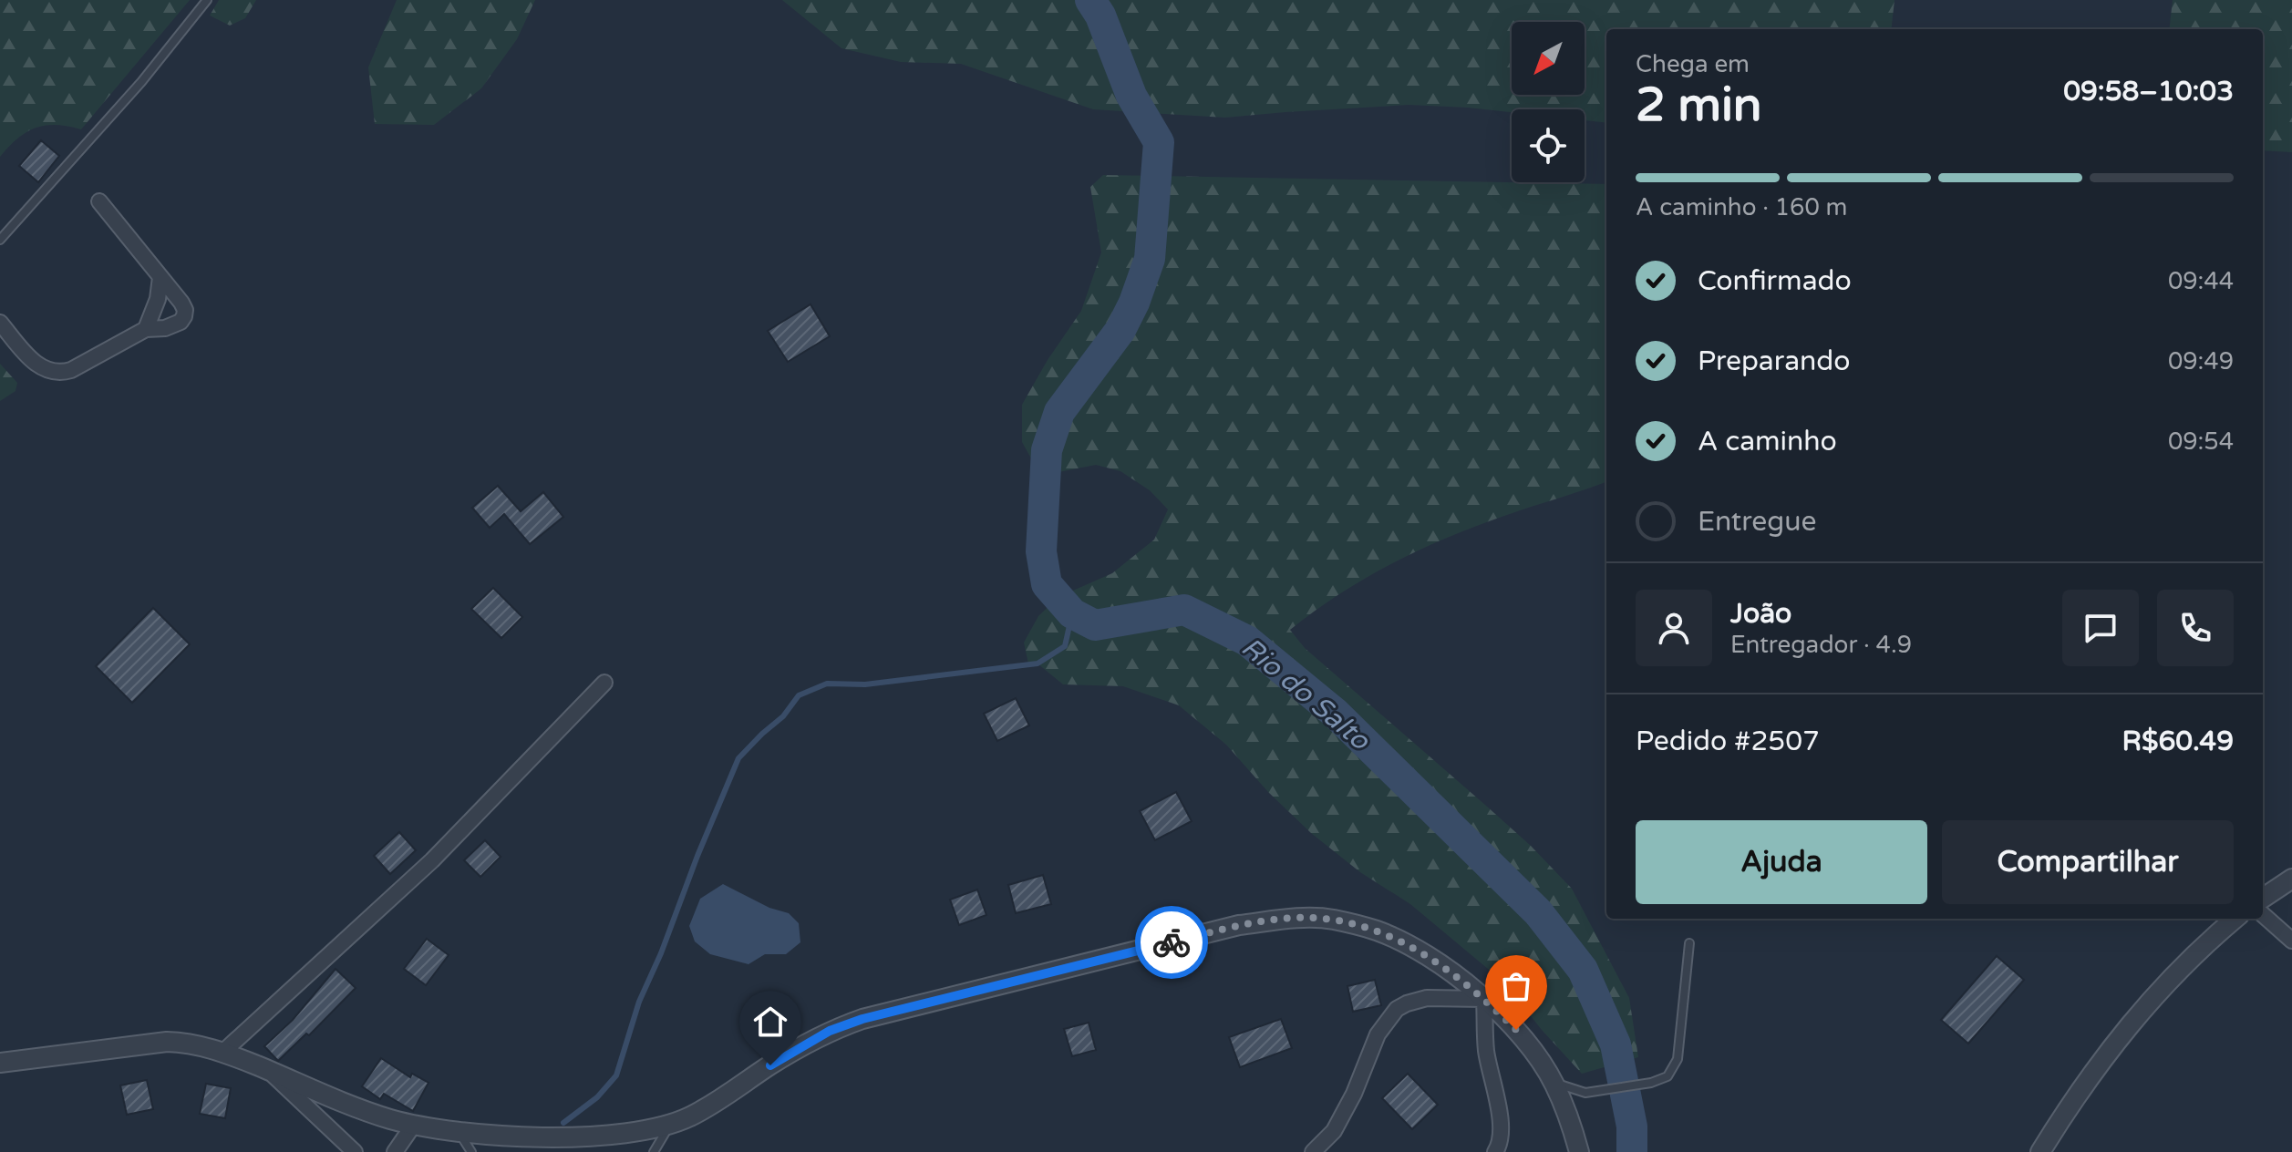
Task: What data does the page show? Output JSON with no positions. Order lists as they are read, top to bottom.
{
  "water": ["Rio do Salto"],
  "north": "bottom left",
  "page": {
    "heading": ["2 min", "Chega em", "09:58–10:03"],
    "panel": [
      "João",
      "Entregador · 4.9",
      "Pedido #2507",
      "R$60.49"
    ],
    "bar": "A caminho · 160 m",
    "list": [
      ["Confirmado", "09:44"],
      ["Preparando", "09:49"],
      ["A caminho", "09:54"],
      "Entregue"
    ],
    "buttons": ["Ajuda", "Compartilhar"]
  }
}
